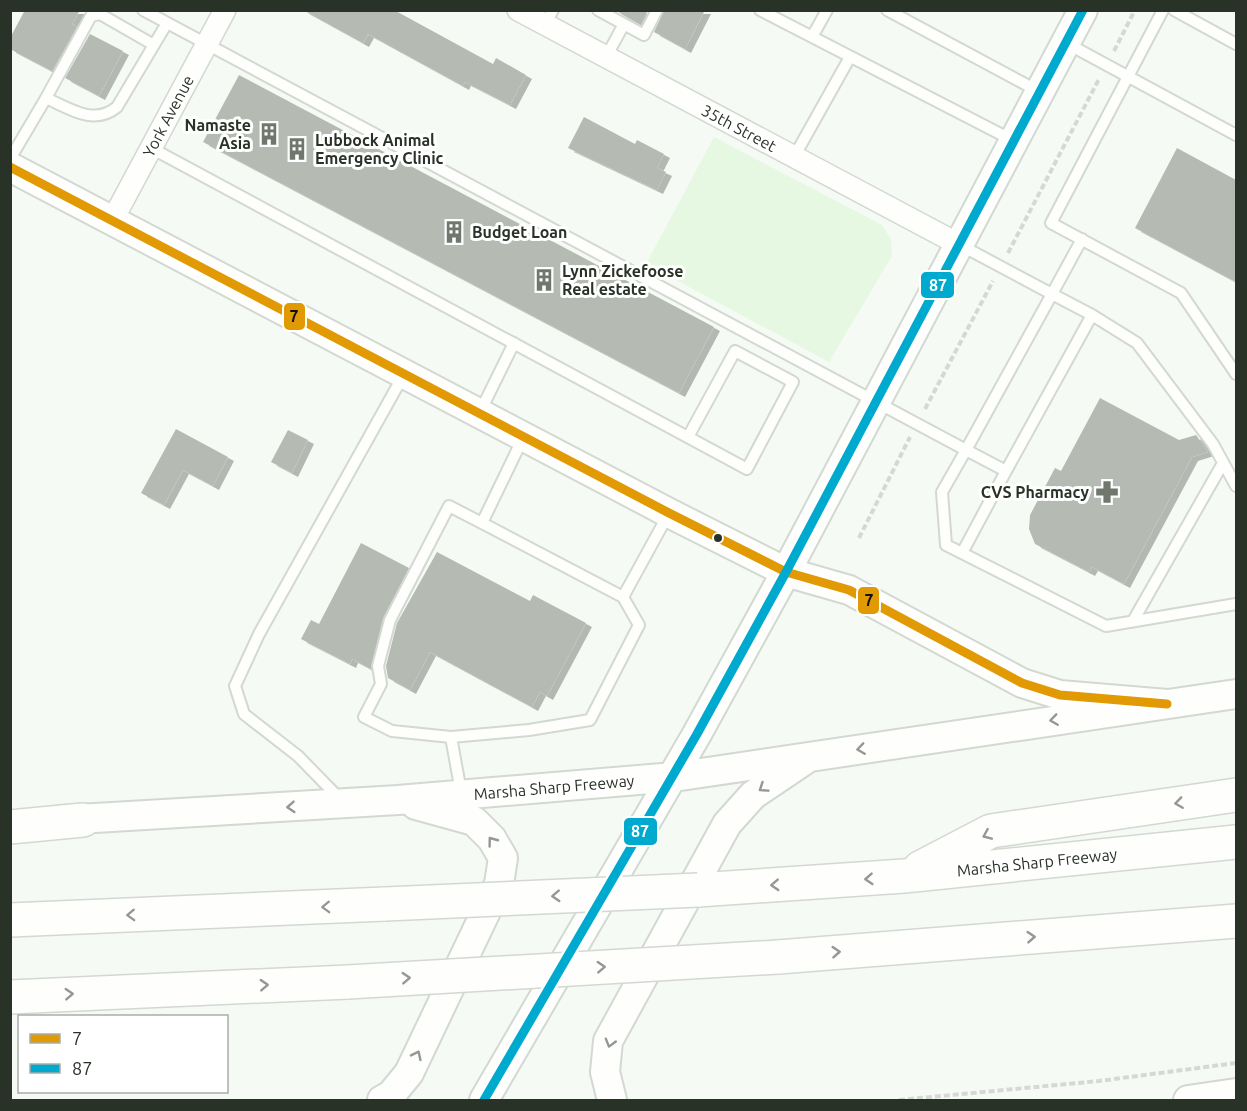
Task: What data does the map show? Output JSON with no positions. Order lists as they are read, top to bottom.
{
  "streets": {
    "highway": ["Marsha Sharp Freeway"],
    "street": ["York Avenue", "35th Street"]
  },
  "places": {
    "building": [
      "Namaste Asia",
      "Lubbock Animal Emergency Clinic",
      "Budget Loan",
      "Lynn Zickefoose Real estate"
    ],
    "pharmacy": ["CVS Pharmacy"]
  },
  "lines": ["transit line 87", "transit line 7"],
  "legend": ["7", "87"]
}
